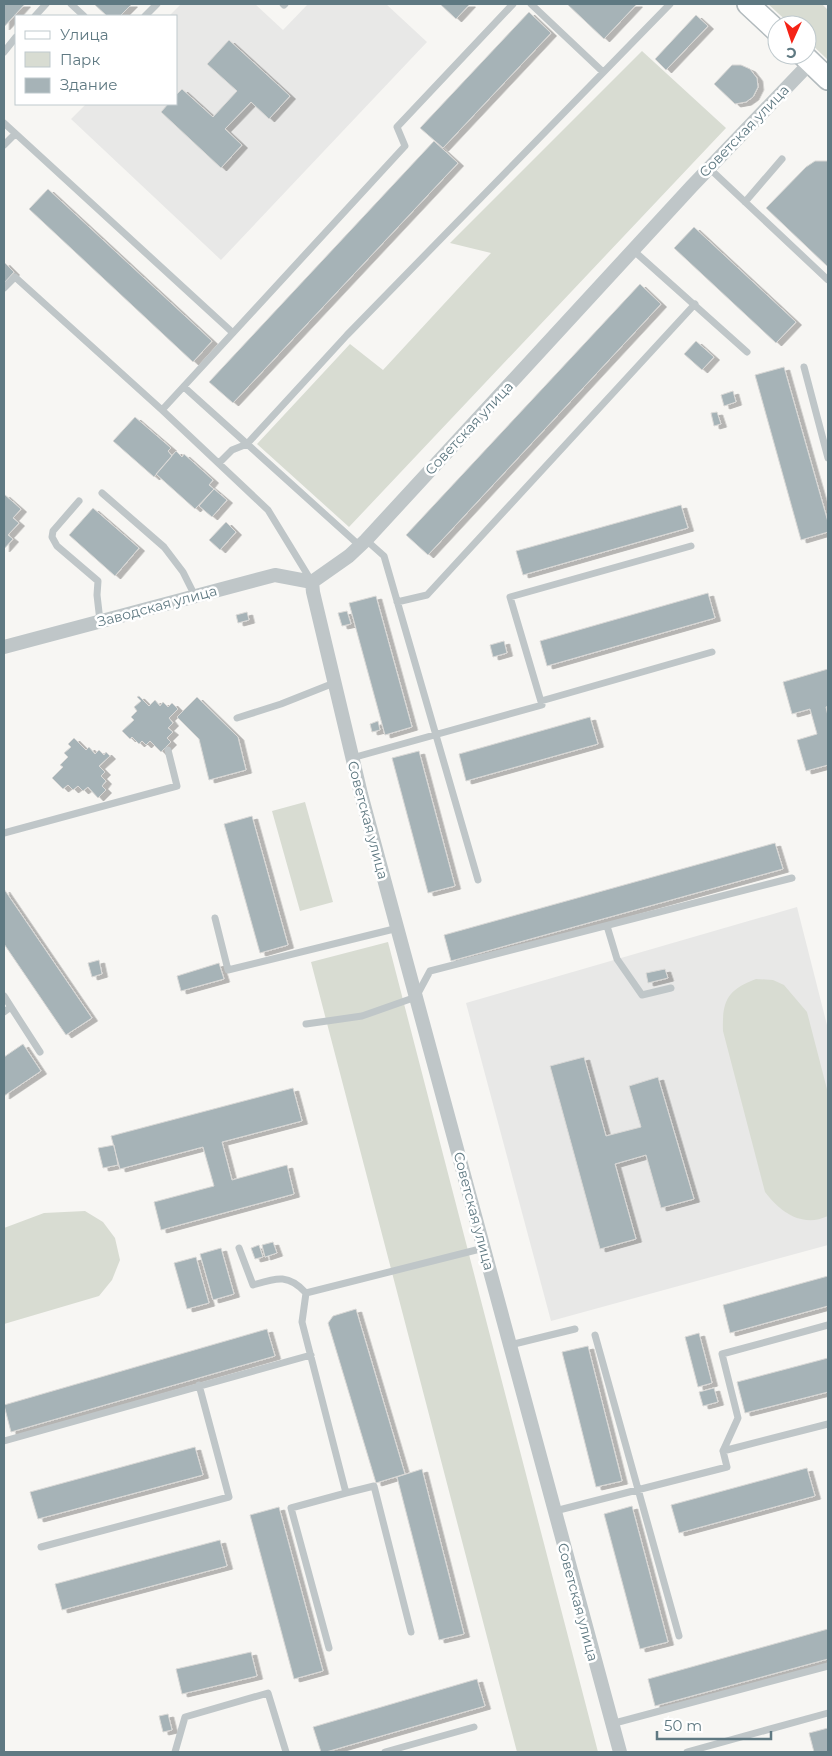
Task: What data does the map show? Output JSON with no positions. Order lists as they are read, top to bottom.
{
  "streets": {
    "street": ["Советская улица", "Заводская улица"]
  },
  "crossings": [
    ["Советская улица", "Заводская улица"]
  ],
  "legend": ["Улица", "Парк", "Здание"],
  "scale_bar": "50 m",
  "north": "bottom"
}
